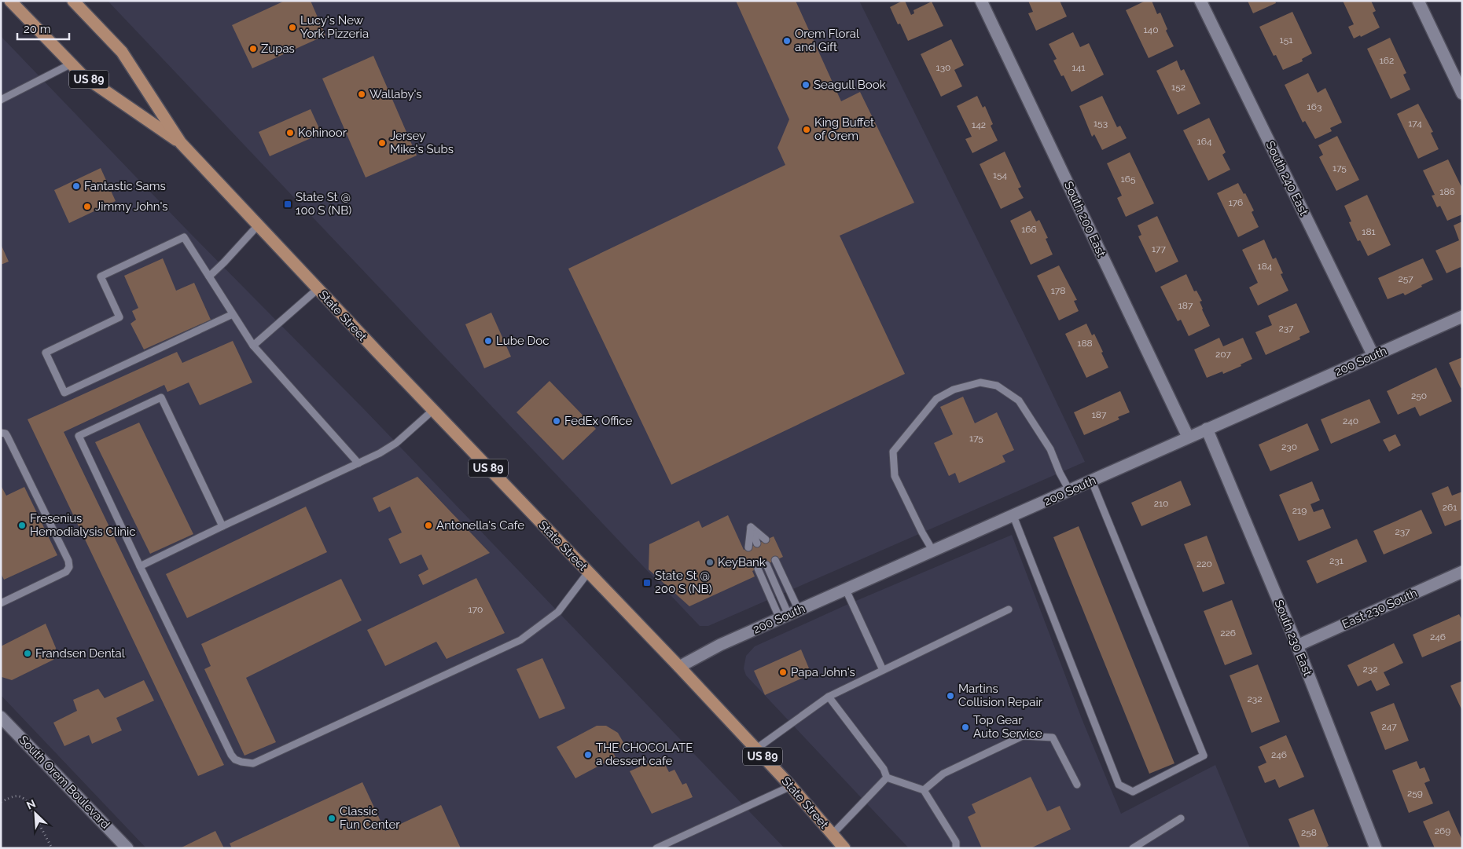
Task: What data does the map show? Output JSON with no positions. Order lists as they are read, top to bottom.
{
  "streets": {
    "main road": ["US 89", "State Street"],
    "street": [
      "South 240 East",
      "South 200 East",
      "200 South",
      "East 230 South",
      "South 230 East",
      "South Orem Boulevard"
    ]
  },
  "crossings": [
    ["South 240 East", "200 South"],
    ["South 200 East", "200 South"],
    ["State Street", "200 South"],
    ["200 South", "South 230 East"],
    ["East 230 South", "South 230 East"]
  ],
  "places": {
    "other": [
      "Lucy's New York Pizzeria",
      "Orem Floral and Gift",
      "Zupas",
      "Seagull Book",
      "Wallaby's",
      "King Buffet of Orem",
      "Kohinoor",
      "Jersey Mike's Subs",
      "Fantastic Sams",
      "Jimmy John's",
      "Lube Doc",
      "FedEx Office",
      "Fresenius Hemodialysis Clinic",
      "Antonella's Cafe",
      "KeyBank",
      "Frandsen Dental",
      "Papa John's",
      "Martins Collision Repair",
      "Top Gear Auto Service",
      "THE CHOCOLATE a dessert cafe",
      "Classic Fun Center"
    ],
    "transit": ["State St @ 100 S (NB)", "State St @ 200 S (NB)"]
  },
  "house_numbers": [
    "140",
    "151",
    "162",
    "130",
    "141",
    "152",
    "163",
    "153",
    "174",
    "142",
    "164",
    "175",
    "154",
    "165",
    "186",
    "176",
    "166",
    "181",
    "177",
    "184",
    "257",
    "178",
    "187",
    "237",
    "188",
    "207",
    "250",
    "187",
    "240",
    "175",
    "230",
    "210",
    "261",
    "219",
    "237",
    "231",
    "220",
    "170",
    "226",
    "246",
    "232",
    "232",
    "247",
    "246",
    "259",
    "269",
    "258"
  ],
  "scale_bar": "20 m",
  "north": "top left"
}
